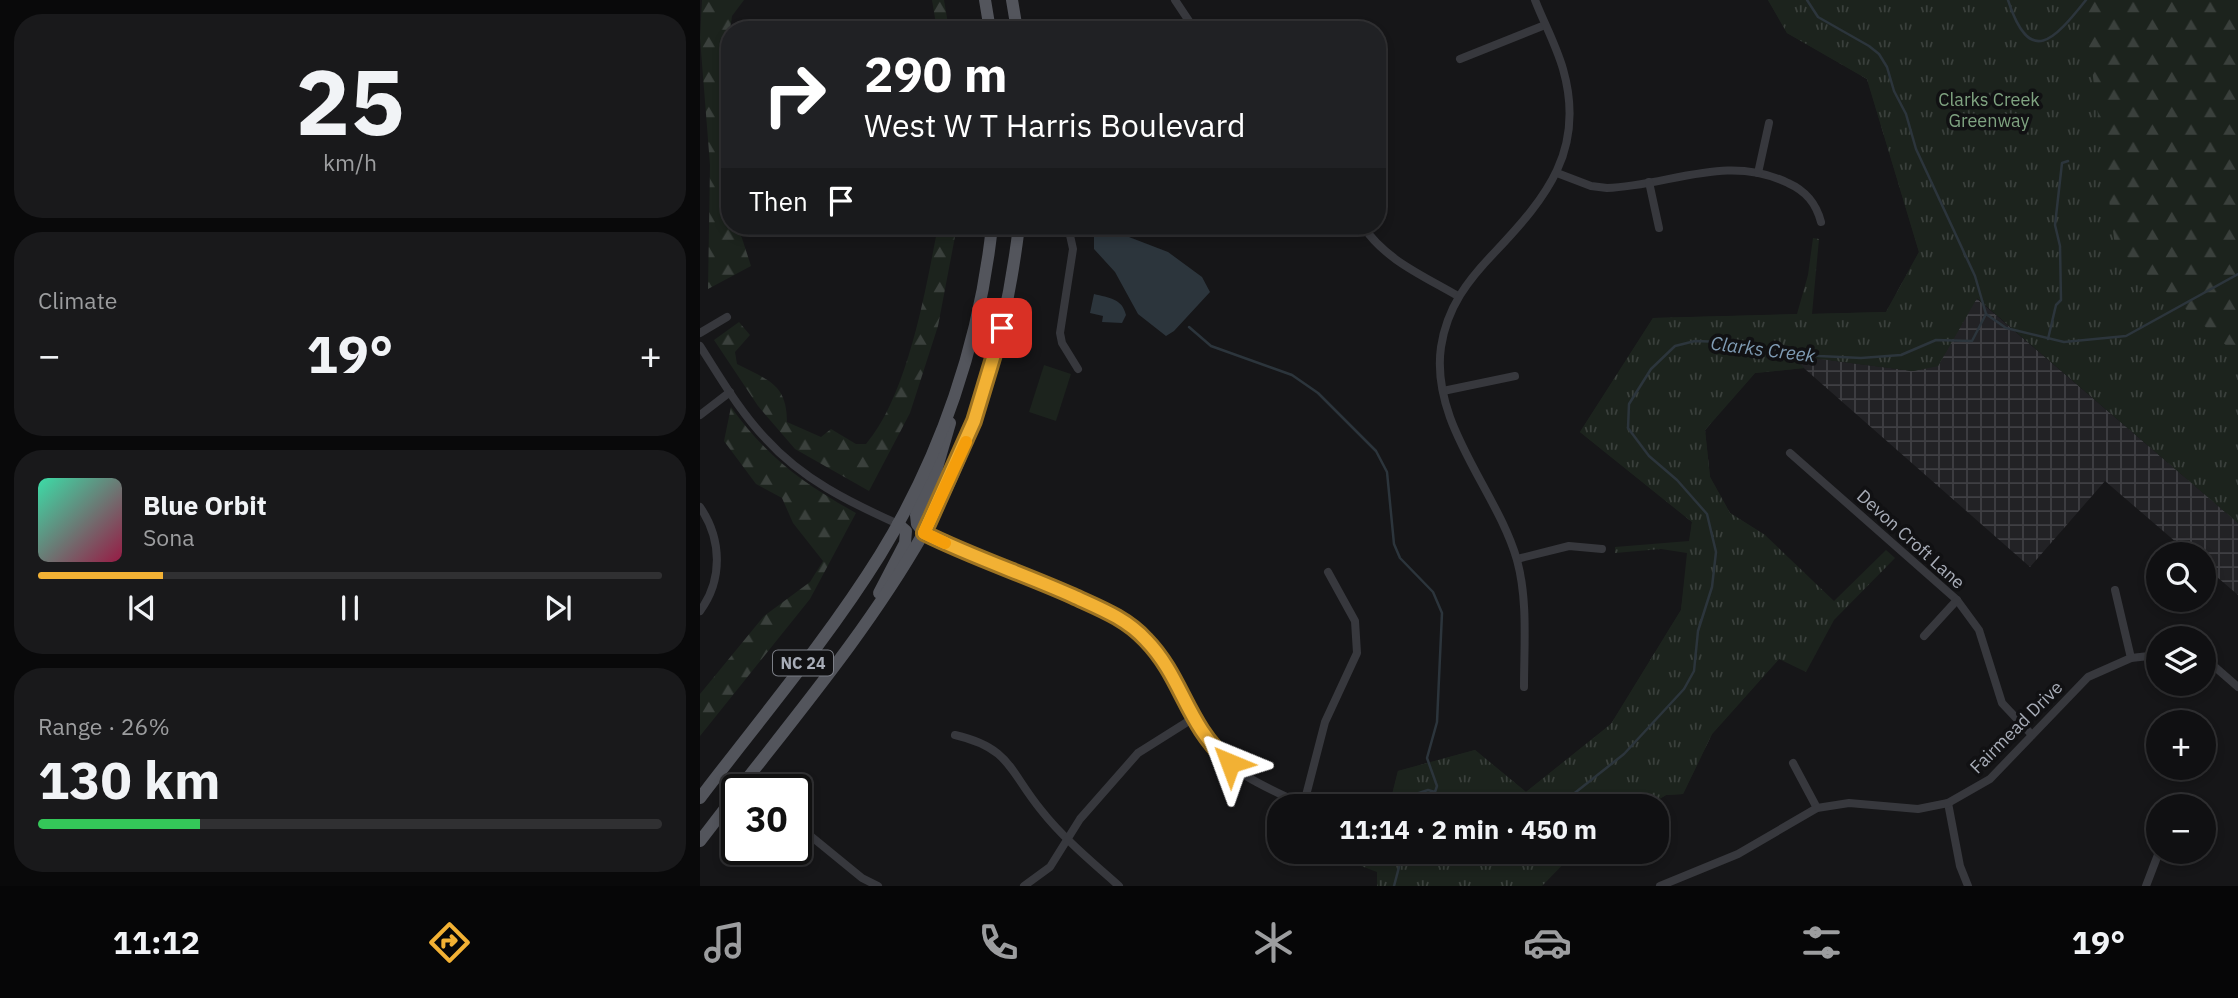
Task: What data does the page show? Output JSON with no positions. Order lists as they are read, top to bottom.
{
  "streets": {
    "main road": ["NC 24"],
    "street": ["Devon Croft Lane", "Fairmead Drive"]
  },
  "crossings": [
    ["Devon Croft Lane", "Fairmead Drive"]
  ],
  "water": ["Clarks Creek"],
  "parks": ["Clarks Creek Greenway"],
  "page": {
    "tile": [
      ["25", "km/h"],
      "Climate",
      ["Range · 26%", "130 km"]
    ],
    "turn": ["290 m", "West W T Harris Boulevard"],
    "then": "Then",
    "heat": ["−", "19°", "+"],
    "song": ["Blue Orbit", "Sona"],
    "map_buttons": ["+", "−"],
    "limit": "30",
    "trip": "11:14 · 2 min · 450 m",
    "tabs": ["11:12", "19°"]
  }
}
